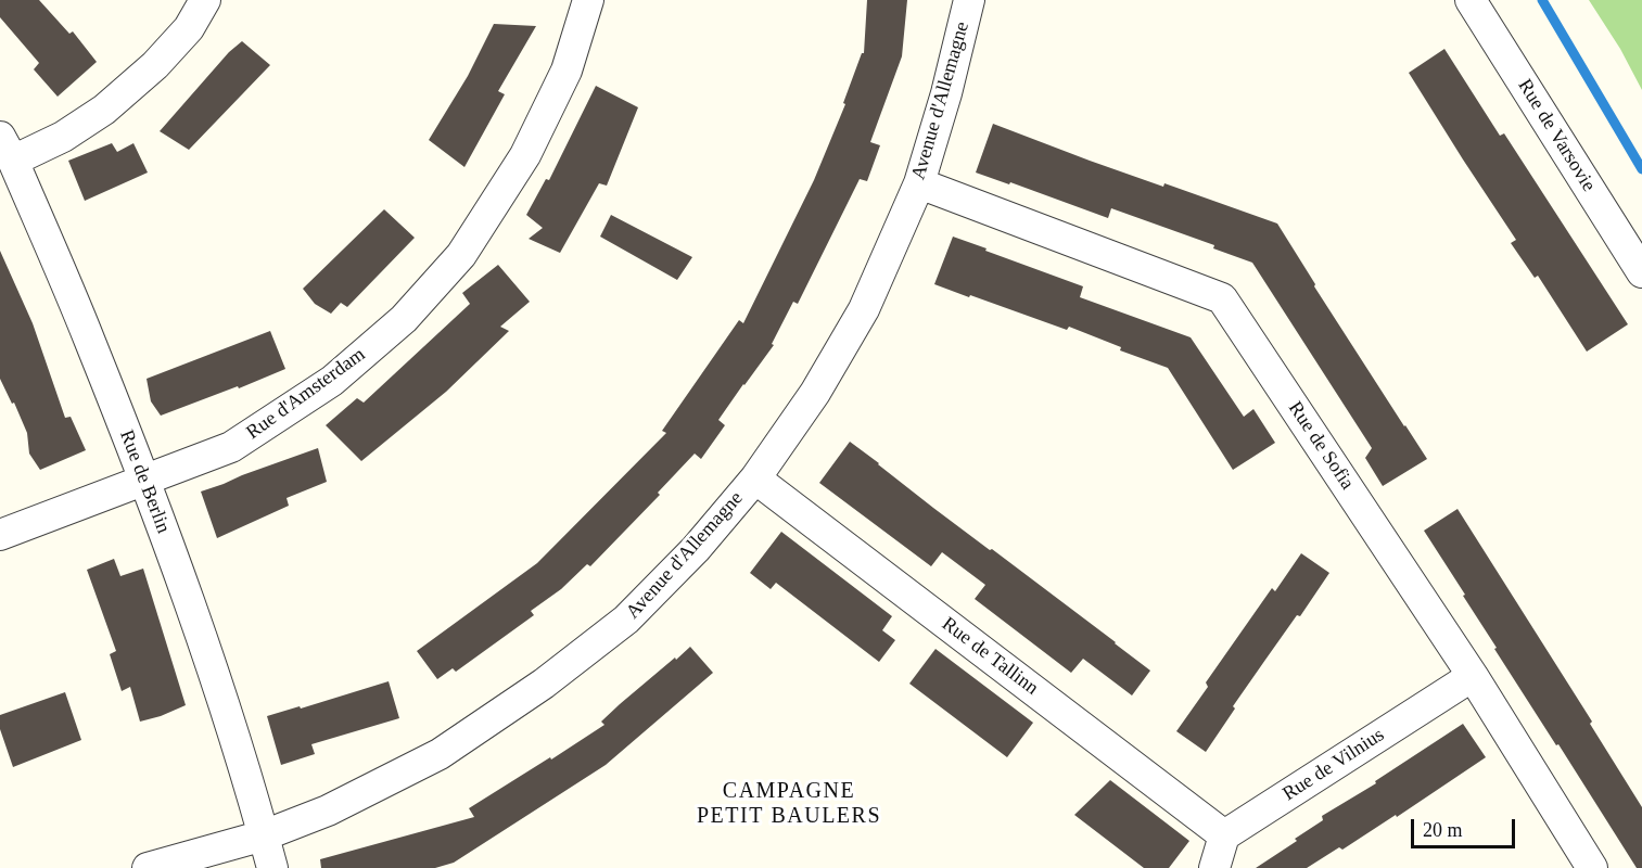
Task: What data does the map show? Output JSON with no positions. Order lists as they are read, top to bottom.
{
  "streets": {
    "street": [
      "Avenue d'Allemagne",
      "Rue de Varsovie",
      "Rue d'Amsterdam",
      "Rue de Sofia",
      "Rue de Berlin",
      "Rue de Tallinn",
      "Rue de Vilnius"
    ]
  },
  "crossings": [
    ["Avenue d'Allemagne", "Rue de Sofia"],
    ["Avenue d'Allemagne", "Rue de Berlin"],
    ["Avenue d'Allemagne", "Rue de Tallinn"],
    ["Rue d'Amsterdam", "Rue de Berlin"],
    ["Rue de Sofia", "Rue de Vilnius"],
    ["Rue de Tallinn", "Rue de Vilnius"]
  ],
  "districts": ["CAMPAGNE PETIT BAULERS"],
  "scale_bar": "20 m"
}
